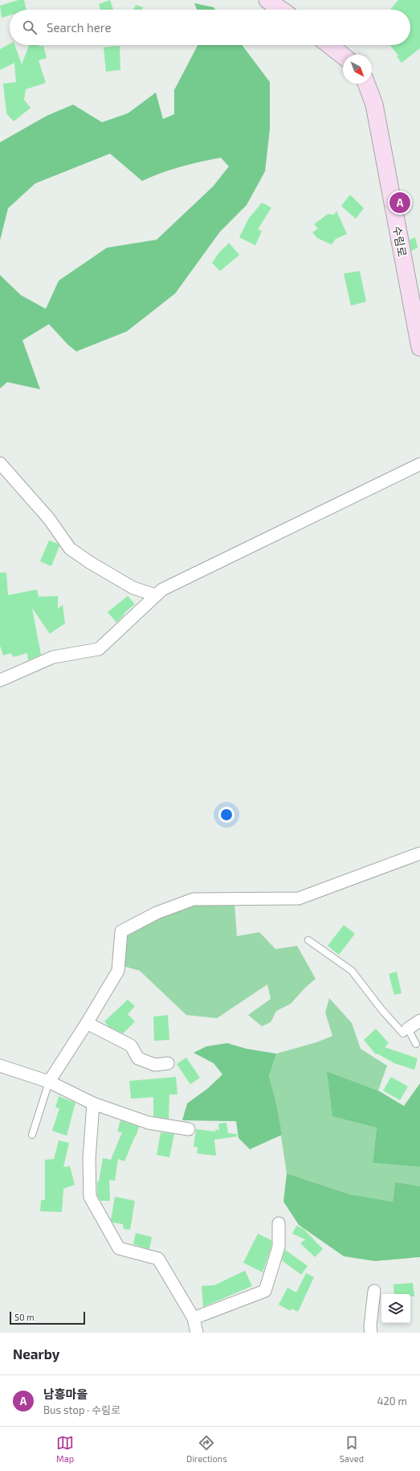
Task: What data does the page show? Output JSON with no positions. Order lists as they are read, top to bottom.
{
  "streets": {
    "main road": ["수림로"]
  },
  "scale_bar": "50 m",
  "north": "bottom right",
  "page": {
    "search": "Search here",
    "pins": "A",
    "scale": "50 m",
    "heading": "Nearby",
    "list": [
      {
        "mark": "A",
        "name": "남흥마을",
        "note": "Bus stop · 수림로",
        "value": "420 m"
      }
    ],
    "nav": ["Map", "Directions", "Saved"]
  }
}
